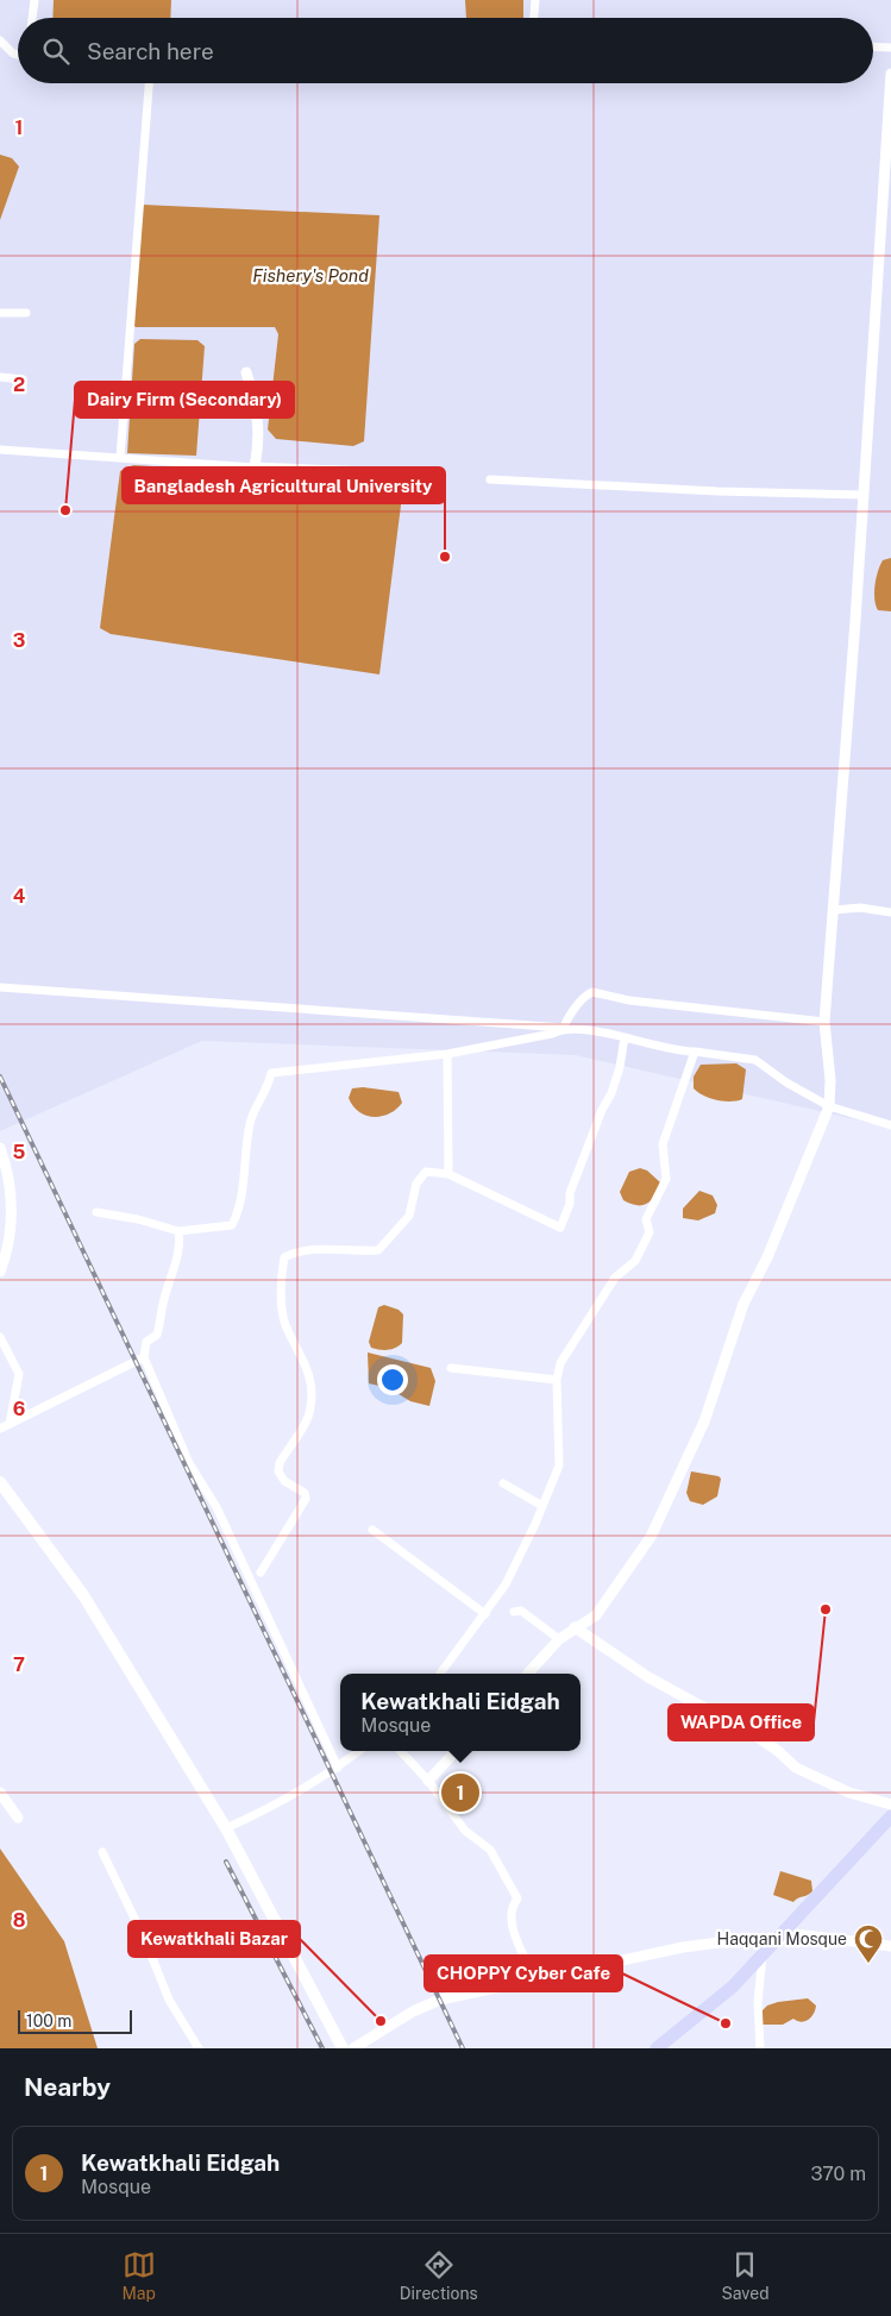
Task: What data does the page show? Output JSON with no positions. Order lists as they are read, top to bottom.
{
  "water": ["Fishery's Pond"],
  "places": {
    "other": [
      "Dairy Firm (Secondary)",
      "Bangladesh Agricultural University",
      "WAPDA Office",
      "Kewatkhali Bazar",
      "CHOPPY Cyber Cafe"
    ],
    "mosque": ["Haqqani Mosque"]
  },
  "scale_bar": "100 m",
  "page": {
    "search": "Search here",
    "popup": ["Kewatkhali Eidgah", "Mosque"],
    "pins": "1",
    "scale": "100 m",
    "heading": "Nearby",
    "list": [
      {
        "mark": "1",
        "name": "Kewatkhali Eidgah",
        "note": "Mosque",
        "value": "370 m"
      }
    ],
    "nav": ["Map", "Directions", "Saved"]
  },
  "grid": {
    "rows": [
      "1",
      "2",
      "3",
      "4",
      "5",
      "6",
      "7",
      "8"
    ]
  }
}
